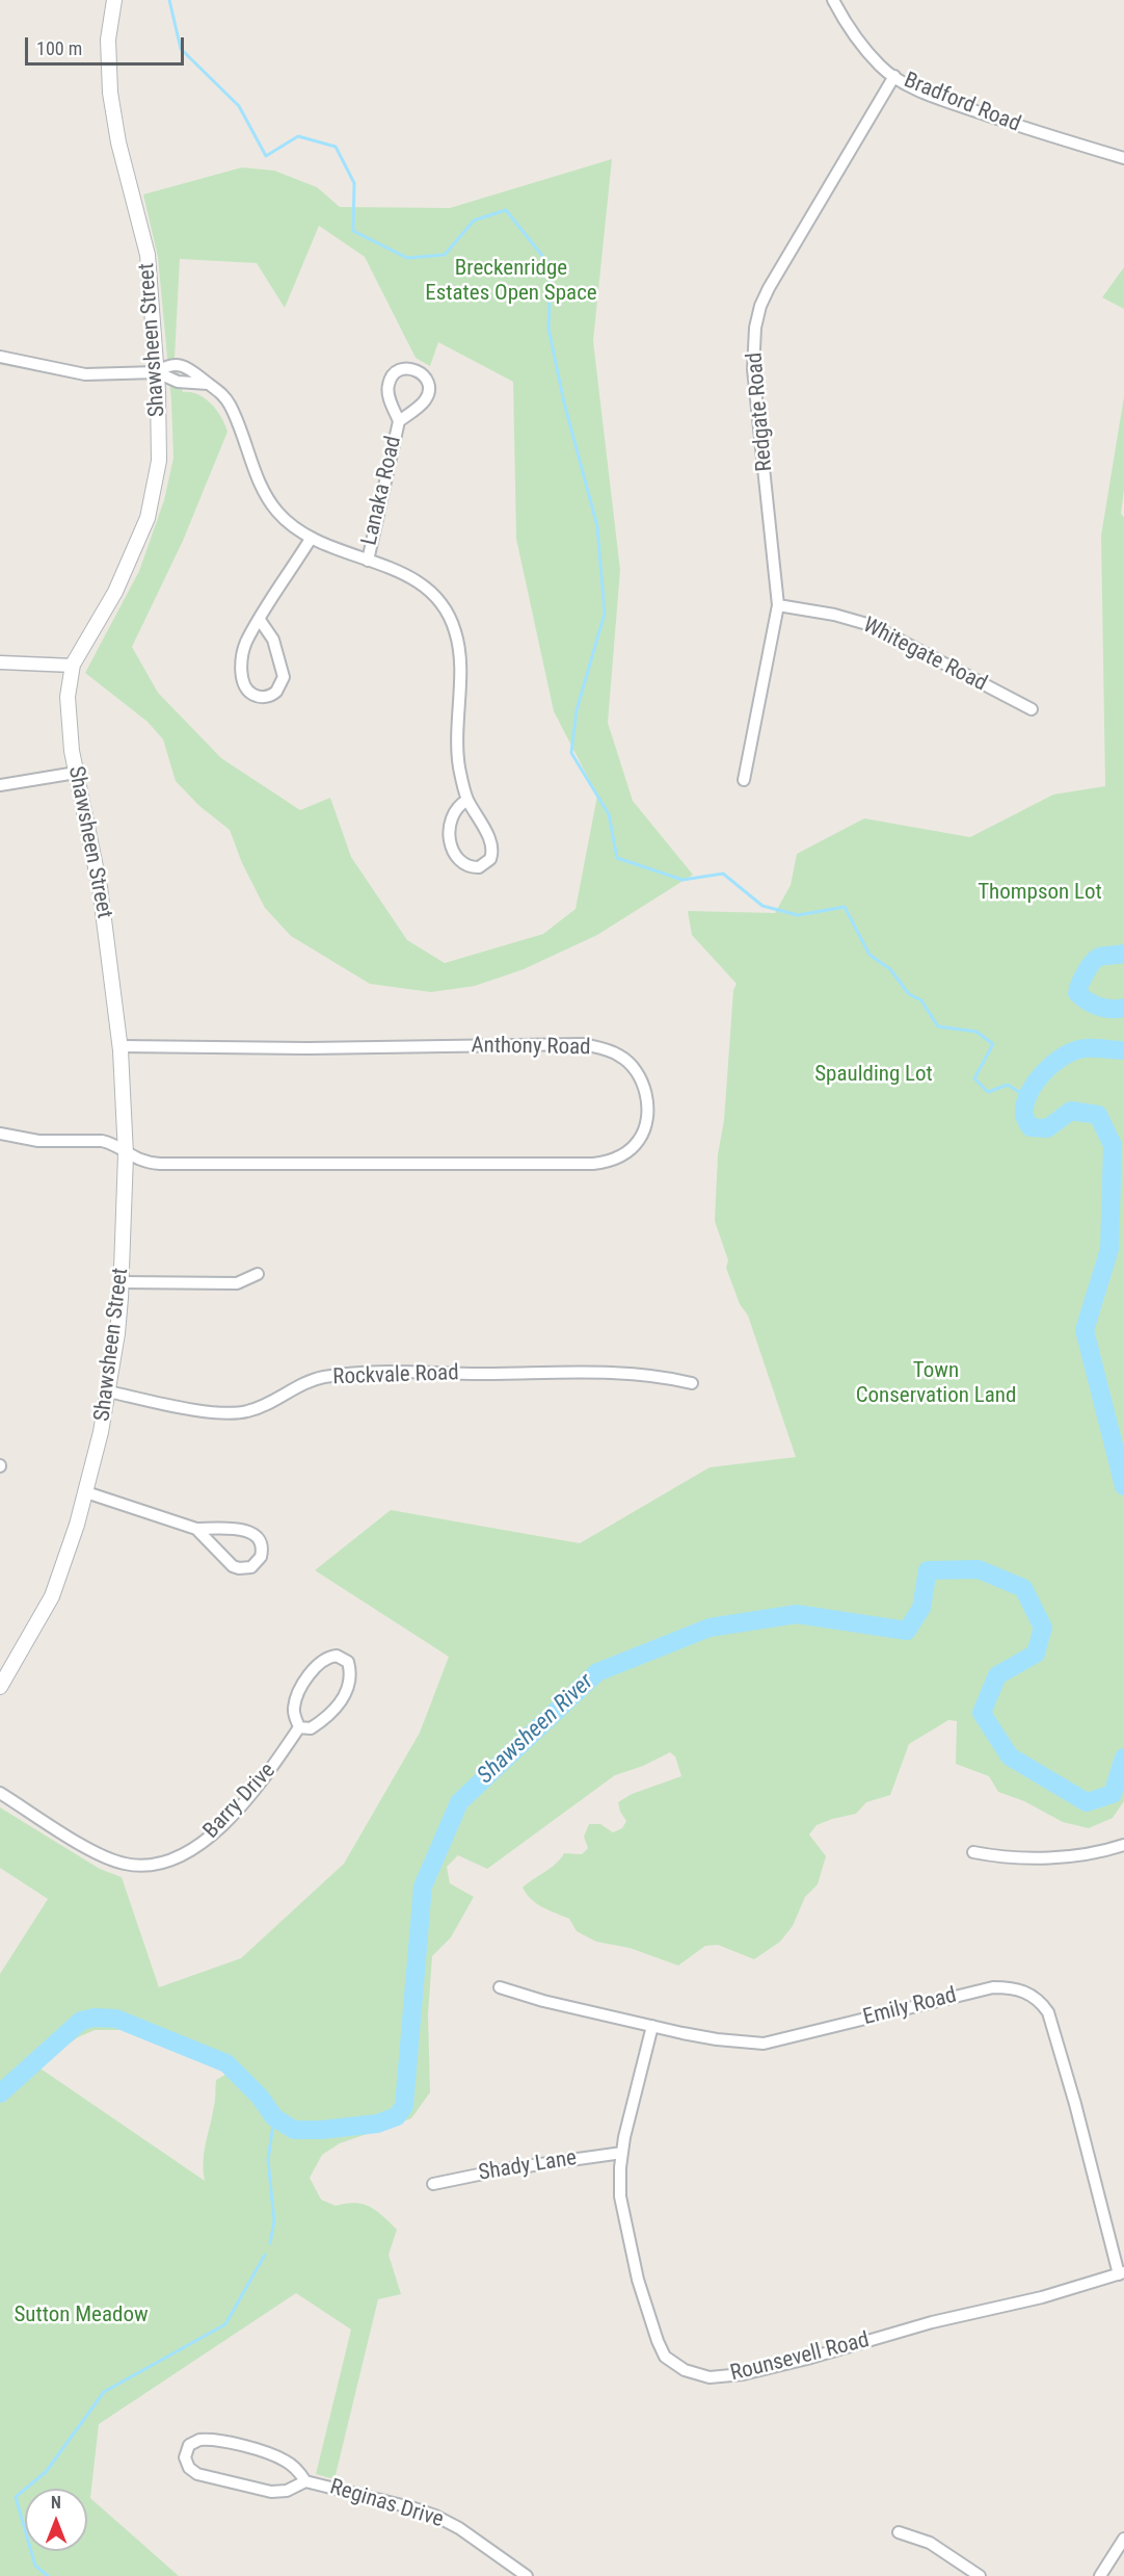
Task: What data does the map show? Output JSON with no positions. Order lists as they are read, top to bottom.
{
  "streets": {
    "main road": ["Shawsheen Street"],
    "street": [
      "Bradford Road",
      "Redgate Road",
      "Lanaka Road",
      "Whitegate Road",
      "Anthony Road",
      "Rockvale Road",
      "Barry Drive",
      "Emily Road",
      "Shady Lane",
      "Rounsevell Road",
      "Reginas Drive"
    ]
  },
  "crossings": [
    ["Bradford Road", "Redgate Road"],
    ["Shawsheen Street", "Anthony Road"],
    ["Shawsheen Street", "Rockvale Road"],
    ["Redgate Road", "Whitegate Road"],
    ["Emily Road", "Rounsevell Road"],
    ["Shady Lane", "Rounsevell Road"]
  ],
  "water": ["Shawsheen River"],
  "parks": [
    "Breckenridge Estates Open Space",
    "Thompson Lot",
    "Spaulding Lot",
    "Town Conservation Land",
    "Sutton Meadow"
  ],
  "scale_bar": "100 m",
  "north": "top"
}
